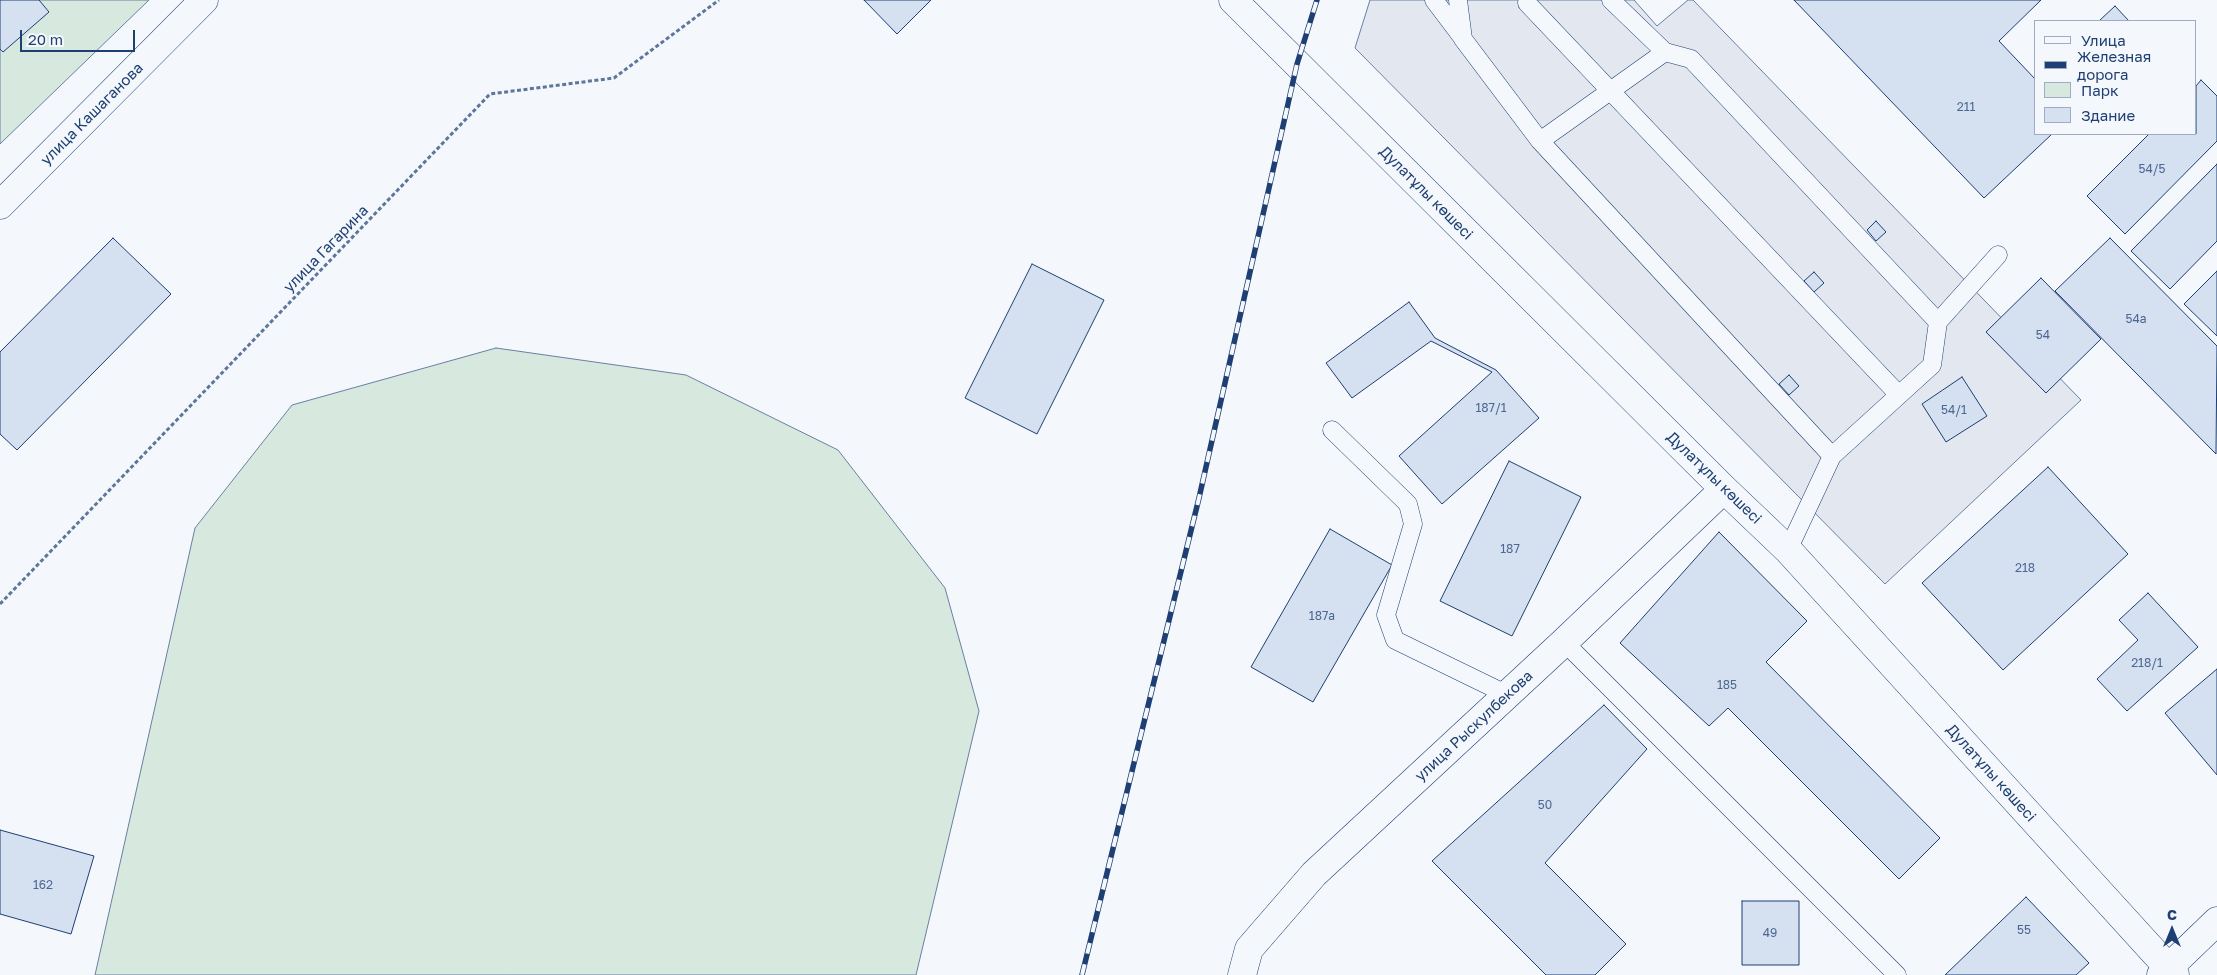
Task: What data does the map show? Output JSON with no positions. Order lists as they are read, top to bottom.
{
  "streets": {
    "street": ["улица Кашаганова", "Дулатұлы көшесі", "улица Рыскулбекова"],
    "path": ["улица Гагарина"]
  },
  "crossings": [
    ["Дулатұлы көшесі", "улица Рыскулбекова"]
  ],
  "house_numbers": [
    "211",
    "54/5",
    "54а",
    "54",
    "187/1",
    "54/1",
    "187",
    "218",
    "187а",
    "218/1",
    "185",
    "50",
    "162",
    "55",
    "49"
  ],
  "legend": [
    "Улица",
    "Железная дорога",
    "Парк",
    "Здание"
  ],
  "scale_bar": "20 m",
  "north": "top"
}
